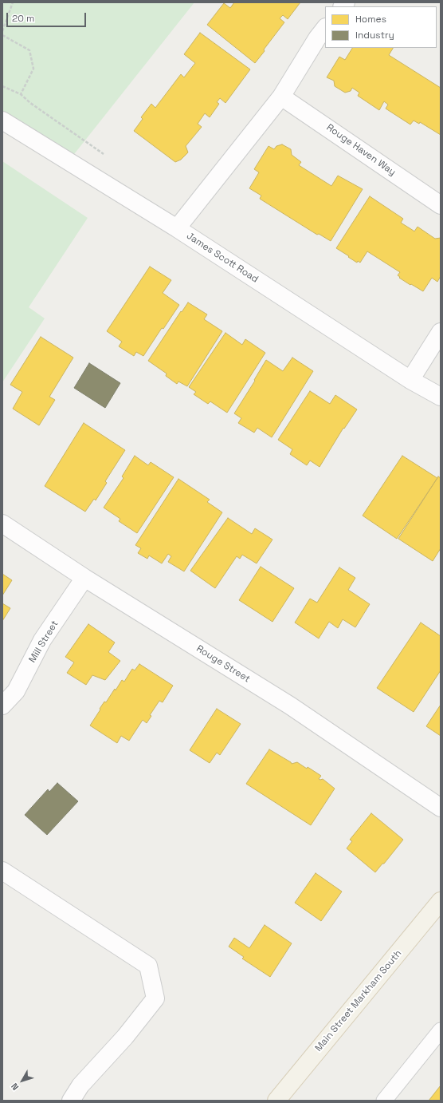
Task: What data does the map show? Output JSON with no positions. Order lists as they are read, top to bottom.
{
  "streets": {
    "main road": ["Main Street Markham South"],
    "street": [
      "Rouge Haven Way",
      "James Scott Road",
      "Mill Street",
      "Rouge Street"
    ]
  },
  "crossings": [
    ["Mill Street", "Rouge Street"]
  ],
  "legend": ["Homes", "Industry"],
  "scale_bar": "20 m",
  "north": "bottom left"
}
